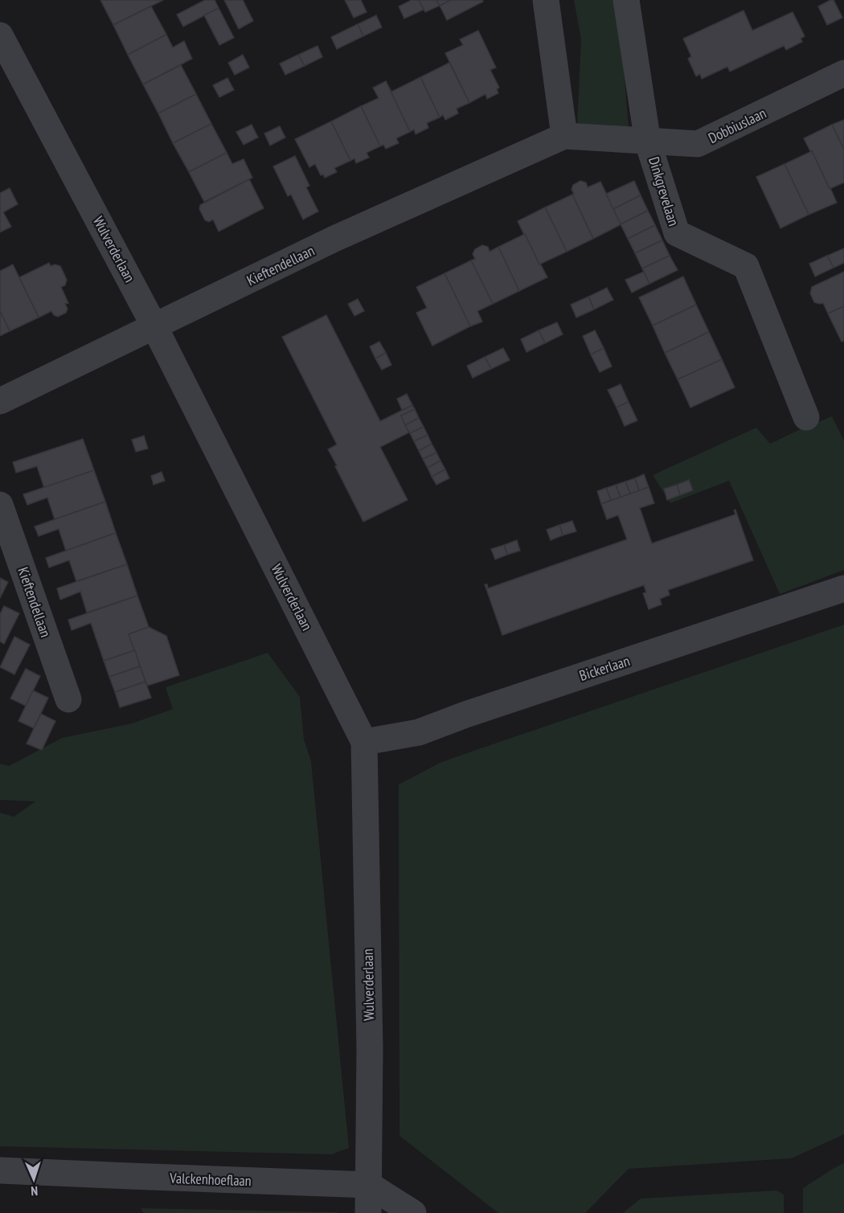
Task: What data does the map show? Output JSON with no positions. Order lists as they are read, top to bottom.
{
  "streets": {
    "street": [
      "Dobbiuslaan",
      "Dinkgrevelaan",
      "Wulverderlaan",
      "Kieftendellaan",
      "Bickerlaan",
      "Valckenhoeflaan"
    ]
  },
  "crossings": [
    ["Dobbiuslaan", "Dinkgrevelaan"],
    ["Dobbiuslaan", "Kieftendellaan"],
    ["Wulverderlaan", "Kieftendellaan"],
    ["Wulverderlaan", "Bickerlaan"],
    ["Wulverderlaan", "Valckenhoeflaan"]
  ],
  "north": "bottom"
}
